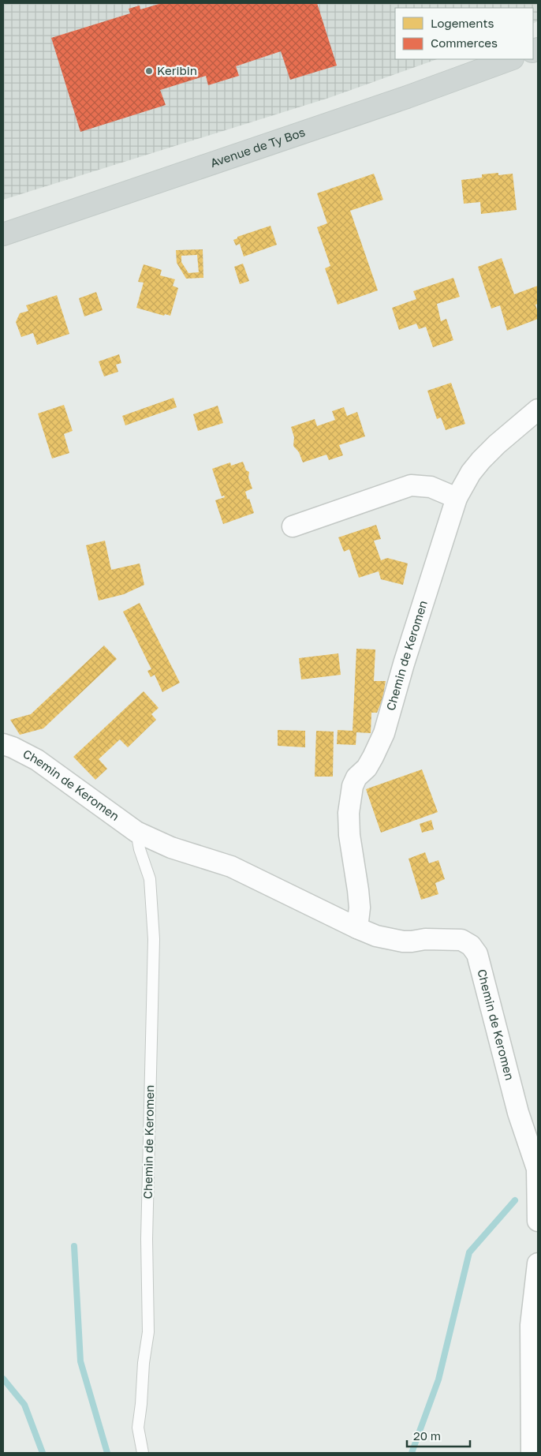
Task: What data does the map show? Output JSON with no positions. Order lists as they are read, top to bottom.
{
  "streets": {
    "main road": ["Avenue de Ty Bos"],
    "street": ["Chemin de Keromen"]
  },
  "places": ["Keribin"],
  "legend": ["Logements", "Commerces"],
  "scale_bar": "20 m"
}
